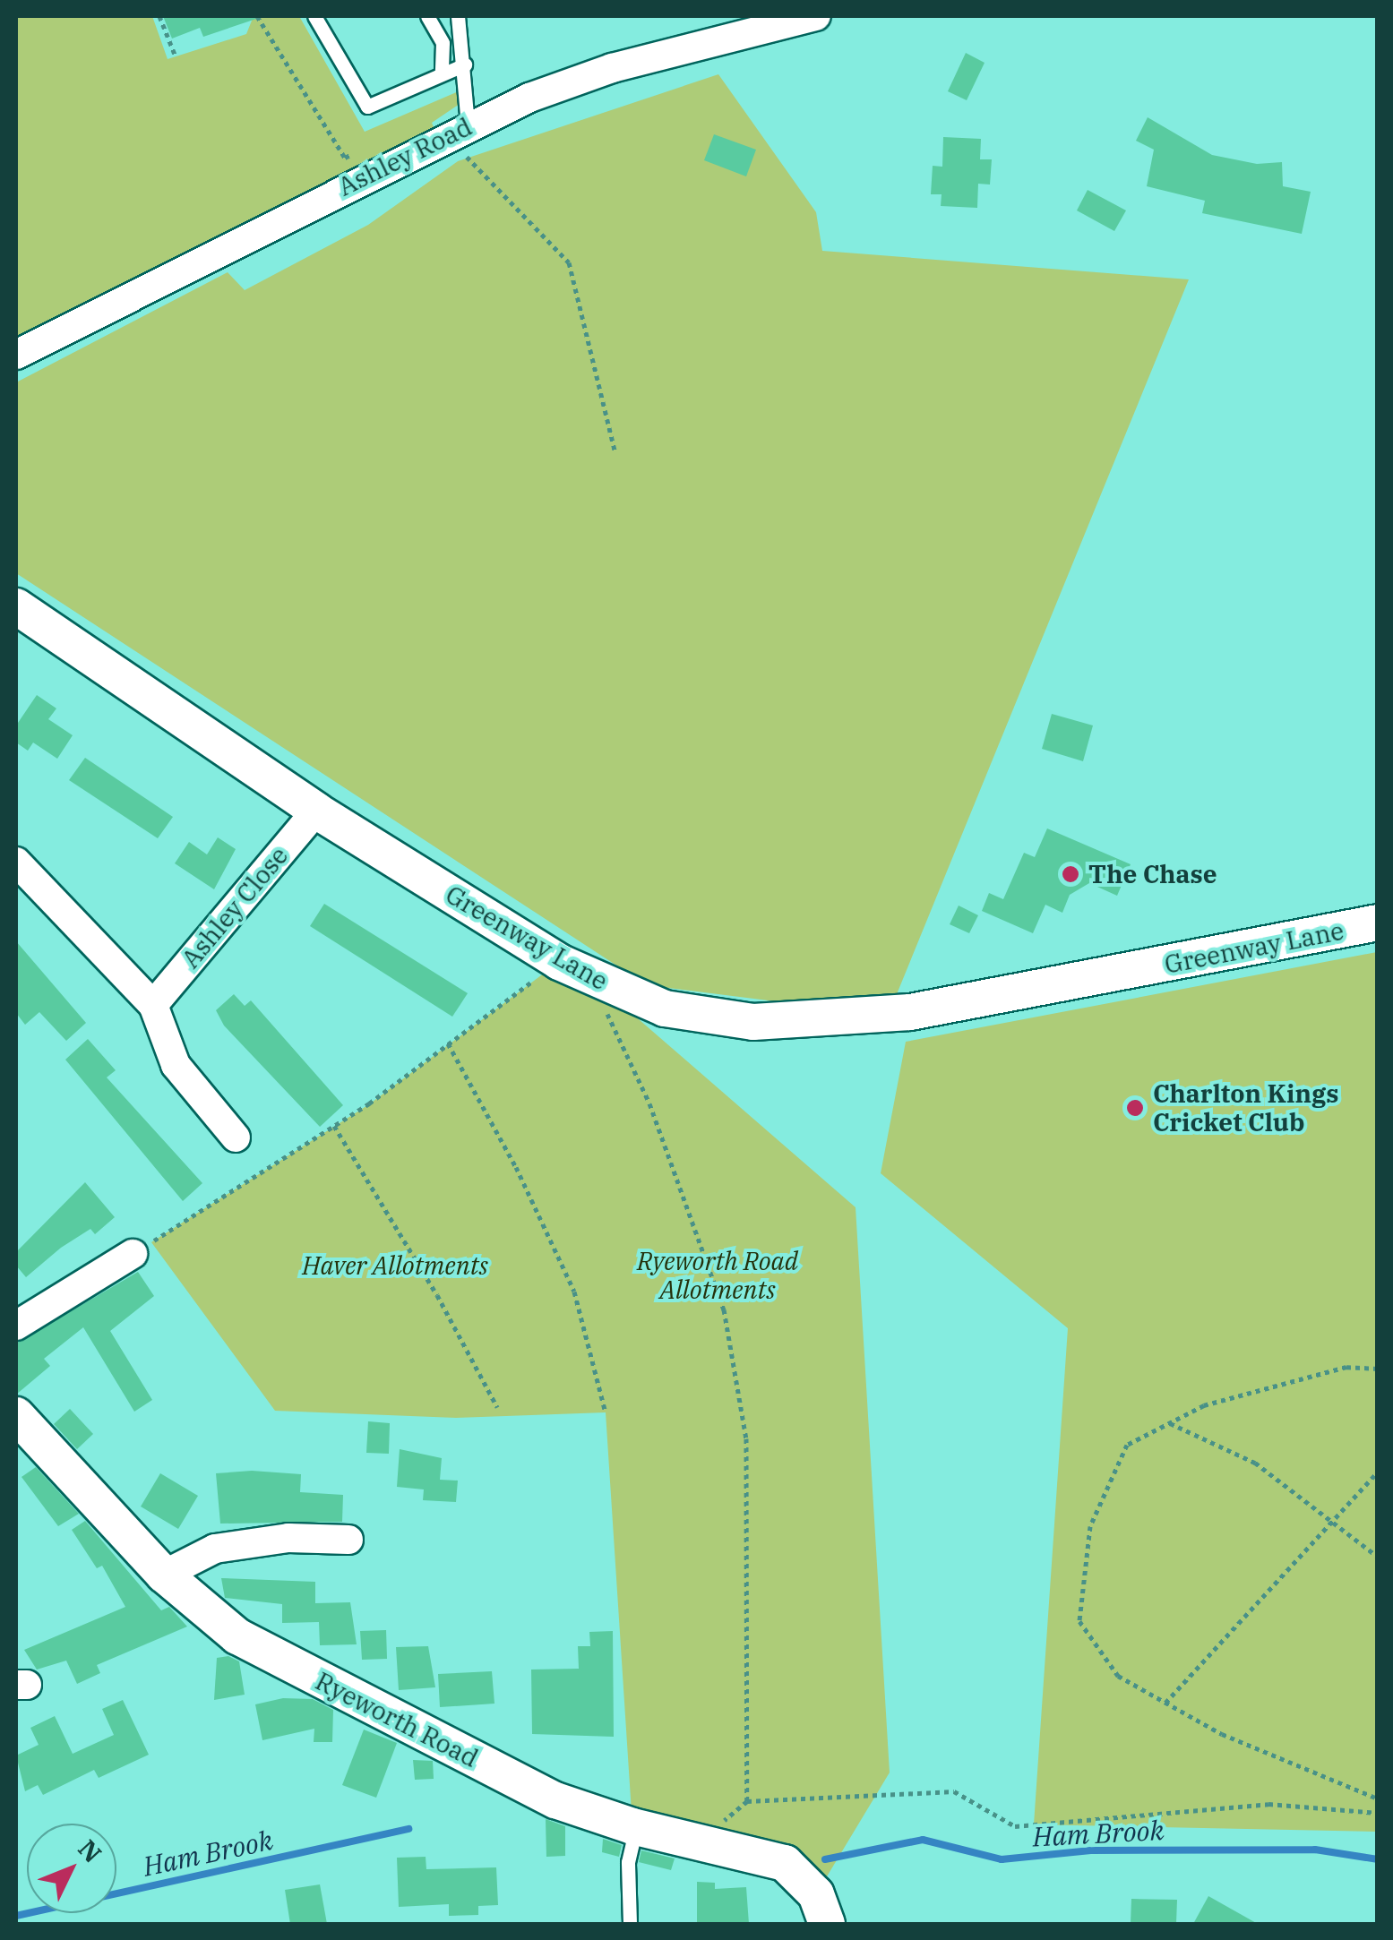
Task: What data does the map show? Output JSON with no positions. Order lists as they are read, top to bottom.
{
  "streets": {
    "street": [
      "Ashley Road",
      "Ashley Close",
      "Greenway Lane",
      "Ryeworth Road"
    ]
  },
  "crossings": [
    ["Ashley Close", "Greenway Lane"]
  ],
  "water": ["Ham Brook"],
  "parks": ["Ryeworth Road Allotments", "Haver Allotments"],
  "places": ["The Chase", "Charlton Kings Cricket Club"],
  "north": "top right"
}
